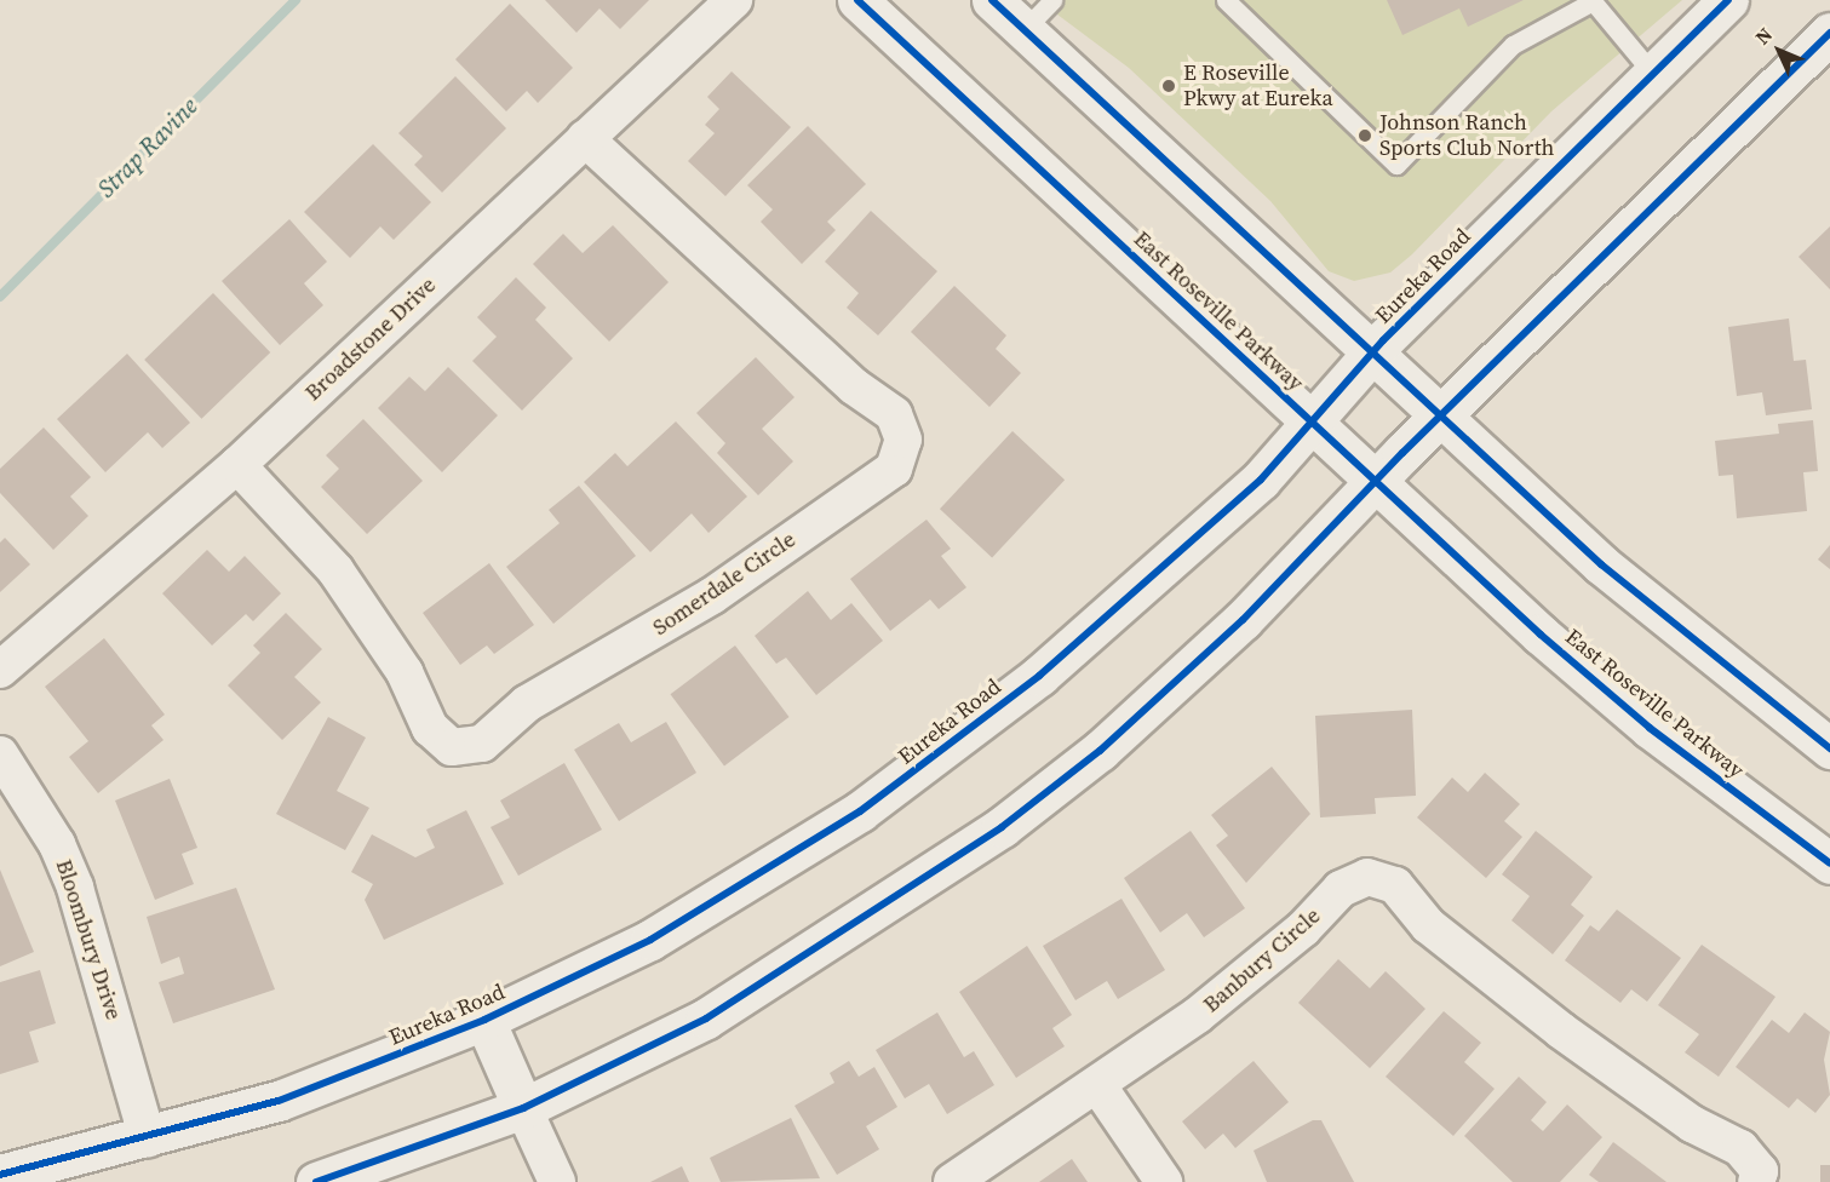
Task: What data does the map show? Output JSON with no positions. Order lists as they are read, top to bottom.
{
  "streets": {
    "main road": ["Eureka Road", "East Roseville Parkway"],
    "street": [
      "Broadstone Drive",
      "Somerdale Circle",
      "Bloombury Drive",
      "Banbury Circle"
    ]
  },
  "crossings": [
    ["Eureka Road", "East Roseville Parkway"],
    ["Eureka Road", "Bloombury Drive"],
    ["Broadstone Drive", "Somerdale Circle"]
  ],
  "water": ["Strap Ravine"],
  "places": ["E Roseville Pkwy at Eureka", "Johnson Ranch Sports Club North"],
  "north": "top left"
}
